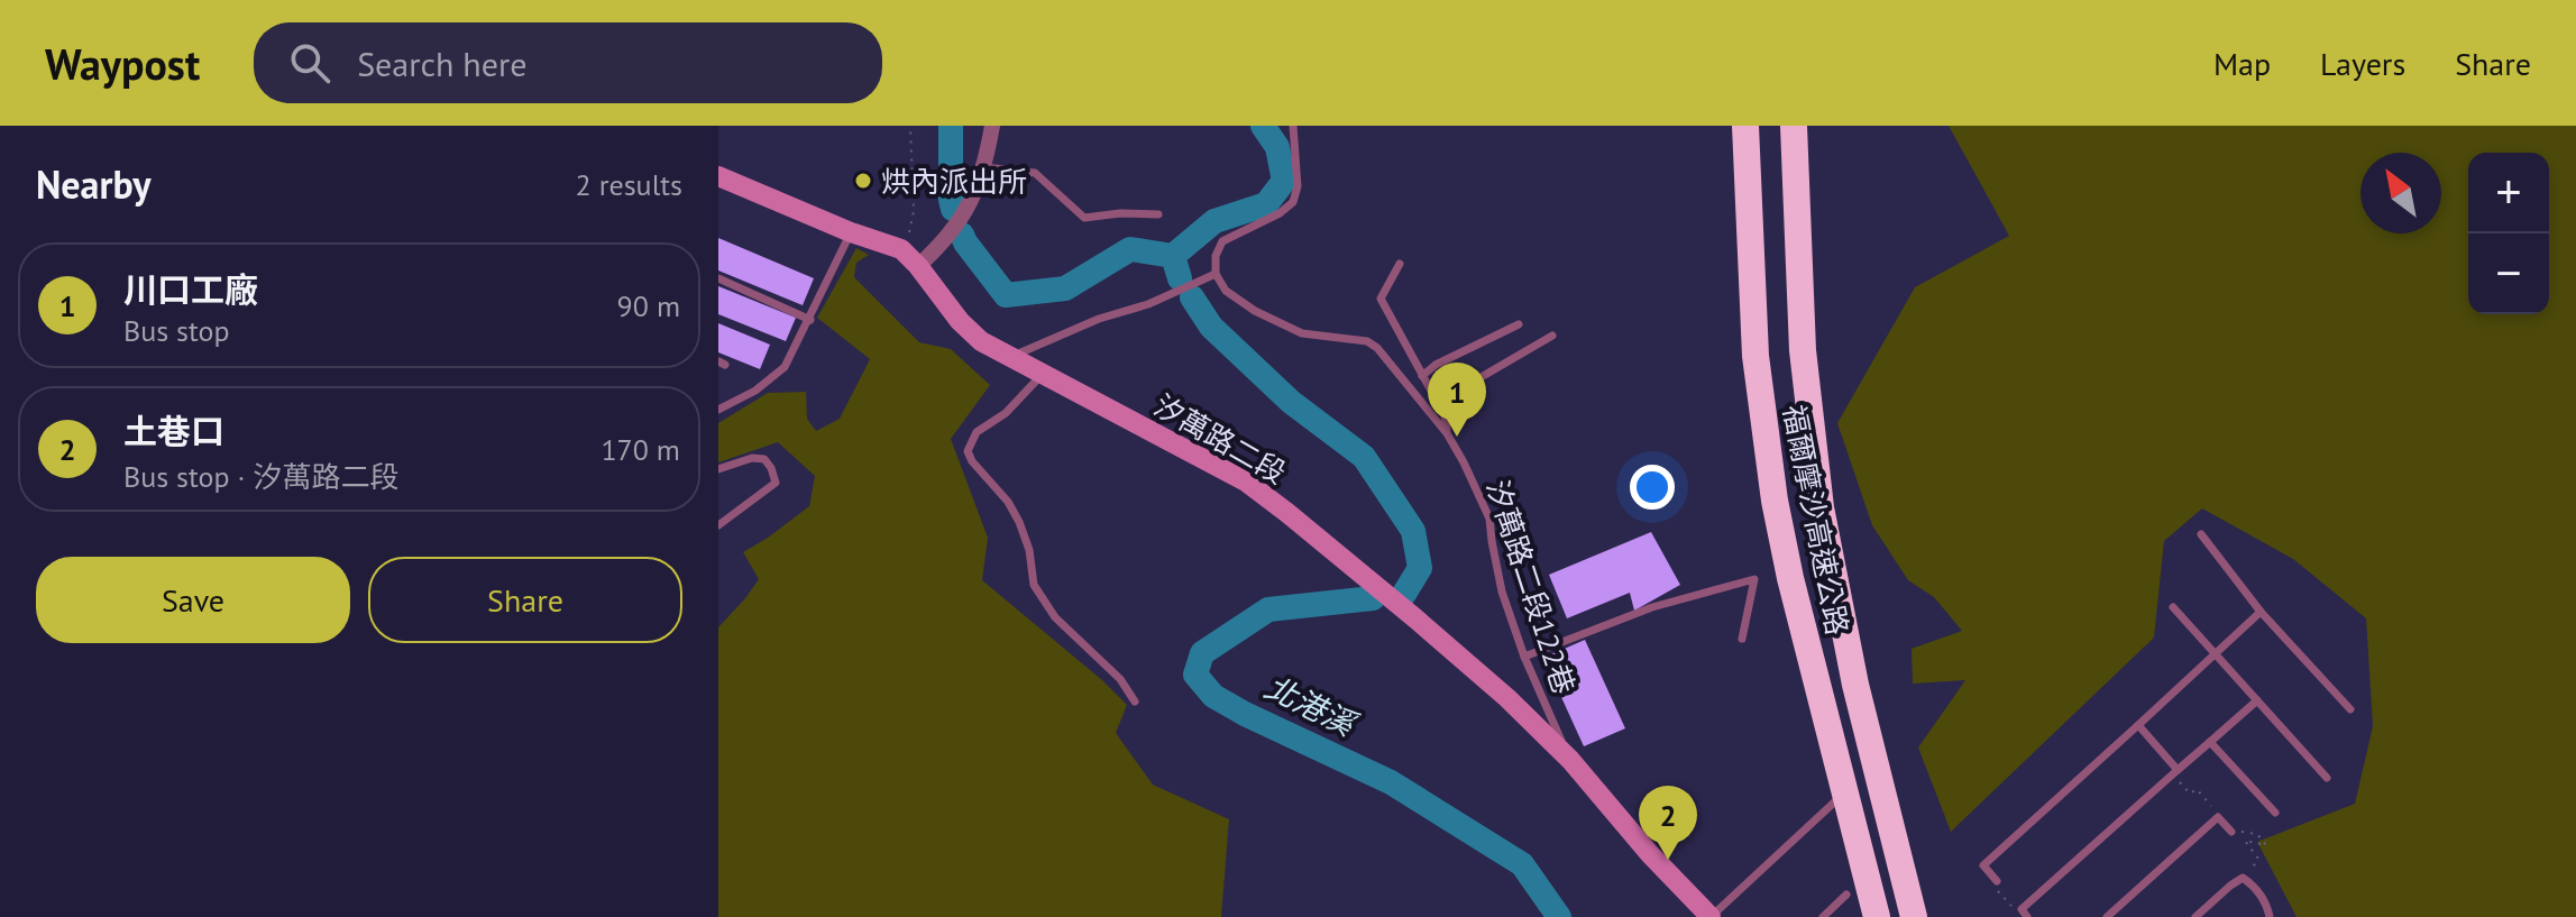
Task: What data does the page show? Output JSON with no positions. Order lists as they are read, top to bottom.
{
  "streets": {
    "highway": ["福爾摩沙高速公路"],
    "street": ["汐萬路二段"],
    "lane": ["汐萬路二段122巷"]
  },
  "crossings": [
    ["汐萬路二段", "汐萬路二段122巷"]
  ],
  "water": ["北港溪"],
  "places": ["烘內派出所"],
  "north": "top left",
  "page": {
    "header": "Waypost",
    "search": "Search here",
    "nav": ["Map", "Layers", "Share"],
    "heading": ["Nearby", "2 results"],
    "map_buttons": ["+", "−"],
    "list": [
      {
        "mark": "1",
        "name": "川口工廠",
        "note": "Bus stop",
        "value": "90 m"
      },
      {
        "mark": "2",
        "name": "土巷口",
        "note": "Bus stop · 汐萬路二段",
        "value": "170 m"
      }
    ],
    "pins": ["1", "2"],
    "buttons": ["Save", "Share"]
  }
}
